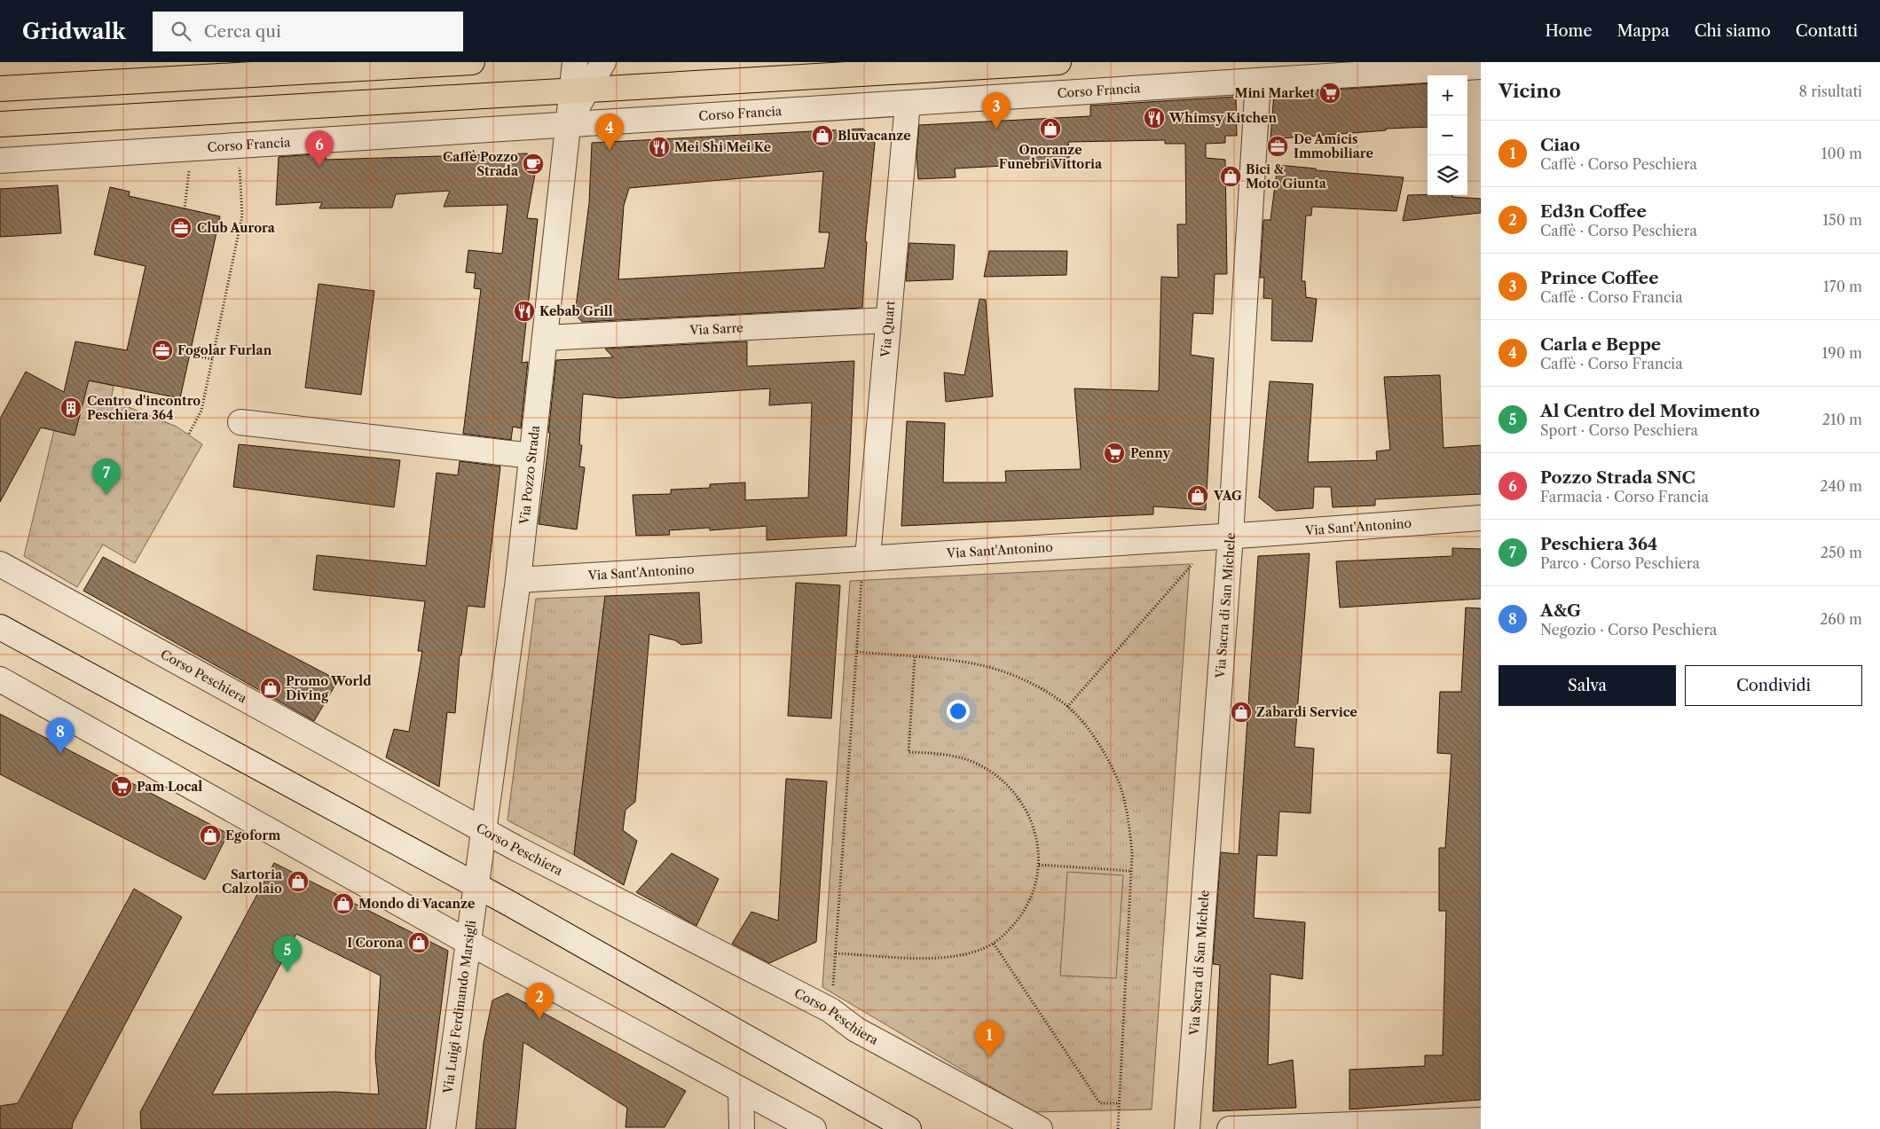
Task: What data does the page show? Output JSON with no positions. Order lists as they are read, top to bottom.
{
  "streets": {
    "street": [
      "Corso Francia",
      "Via Sarre",
      "Via Quart",
      "Via Pozzo Strada",
      "Via Sant'Antonino",
      "Via Sacra di San Michele",
      "Corso Peschiera",
      "Via Luigi Ferdinando Marsigli"
    ]
  },
  "crossings": [
    ["Corso Francia", "Via Quart"],
    ["Corso Francia", "Via Pozzo Strada"],
    ["Corso Francia", "Via Sacra di San Michele"],
    ["Via Sarre", "Via Quart"],
    ["Via Sarre", "Via Pozzo Strada"],
    ["Via Quart", "Via Sant'Antonino"],
    ["Via Pozzo Strada", "Via Sant'Antonino"],
    ["Via Pozzo Strada", "Corso Peschiera"],
    ["Via Pozzo Strada", "Via Luigi Ferdinando Marsigli"],
    ["Via Sant'Antonino", "Via Sacra di San Michele"]
  ],
  "places": {
    "supermarket": ["Mini Market", "Penny", "Pam Local"],
    "restaurant": ["Whimsy Kitchen", "Mei Shi Mei Ke", "Kebab Grill"],
    "shop": [
      "Onoranze Funebri Vittoria",
      "Bluvacanze",
      "Bici & Moto Giunta",
      "VAG",
      "Promo World Diving",
      "Zabardi Service",
      "Egoform",
      "Sartoria Calzolaio",
      "Mondo di Vacanze",
      "I Corona"
    ],
    "office": ["De Amicis Immobiliare", "Club Aurora", "Fogolar Furlan"],
    "cafe": ["Caffè Pozzo Strada"],
    "building": ["Centro d'incontro Peschiera 364"]
  },
  "page": {
    "header": "Gridwalk",
    "search": "Cerca qui",
    "nav": [
      "Home",
      "Mappa",
      "Chi siamo",
      "Contatti"
    ],
    "heading": ["Vicino", "8 risultati"],
    "map_buttons": ["+", "−"],
    "pins": [
      "3",
      "4",
      "6",
      "7",
      "8",
      "5",
      "2",
      "1"
    ],
    "list": [
      {
        "mark": "1",
        "name": "Ciao",
        "note": "Caffè · Corso Peschiera",
        "value": "100 m"
      },
      {
        "mark": "2",
        "name": "Ed3n Coffee",
        "note": "Caffè · Corso Peschiera",
        "value": "150 m"
      },
      {
        "mark": "3",
        "name": "Prince Coffee",
        "note": "Caffè · Corso Francia",
        "value": "170 m"
      },
      {
        "mark": "4",
        "name": "Carla e Beppe",
        "note": "Caffè · Corso Francia",
        "value": "190 m"
      },
      {
        "mark": "5",
        "name": "Al Centro del Movimento",
        "note": "Sport · Corso Peschiera",
        "value": "210 m"
      },
      {
        "mark": "6",
        "name": "Pozzo Strada SNC",
        "note": "Farmacia · Corso Francia",
        "value": "240 m"
      },
      {
        "mark": "7",
        "name": "Peschiera 364",
        "note": "Parco · Corso Peschiera",
        "value": "250 m"
      },
      {
        "mark": "8",
        "name": "A&G",
        "note": "Negozio · Corso Peschiera",
        "value": "260 m"
      }
    ],
    "buttons": ["Salva", "Condividi"]
  }
}
